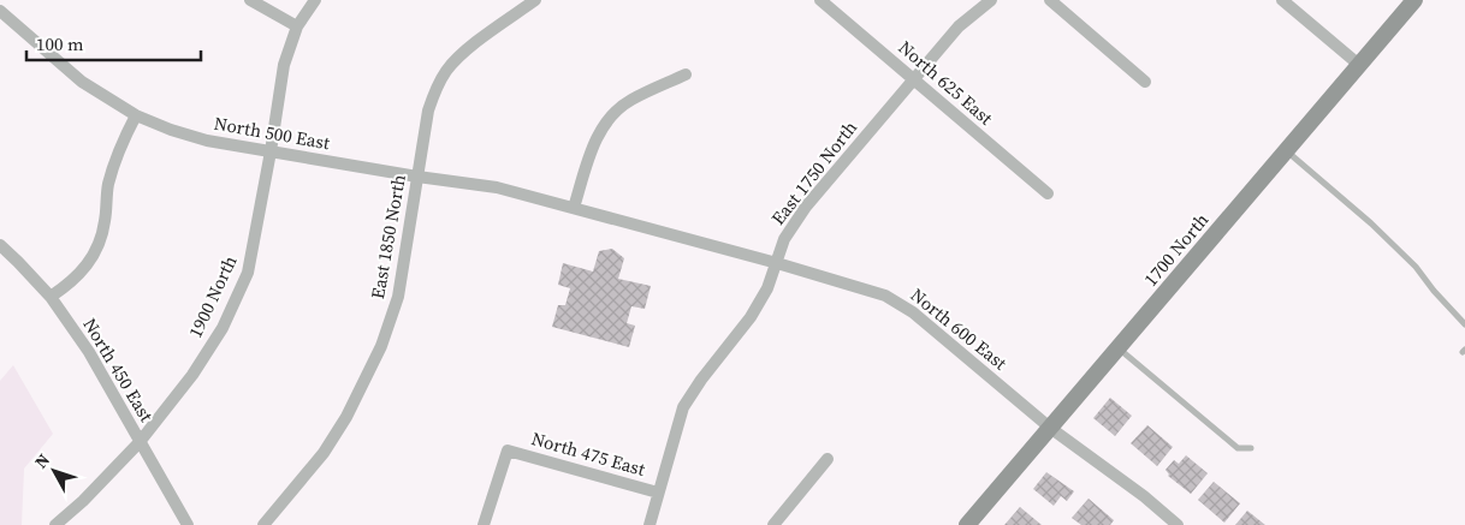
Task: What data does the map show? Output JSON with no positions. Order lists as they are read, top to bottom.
{
  "streets": {
    "street": [
      "North 625 East",
      "North 500 East",
      "East 1750 North",
      "East 1850 North",
      "1700 North",
      "1900 North",
      "North 600 East",
      "North 450 East",
      "North 475 East"
    ]
  },
  "crossings": [
    ["North 625 East", "East 1750 North"],
    ["North 500 East", "East 1850 North"],
    ["North 500 East", "1900 North"],
    ["North 500 East", "North 600 East"],
    ["East 1750 North", "North 600 East"],
    ["East 1750 North", "North 475 East"],
    ["1700 North", "North 600 East"],
    ["1900 North", "North 450 East"]
  ],
  "scale_bar": "100 m",
  "north": "top left"
}
